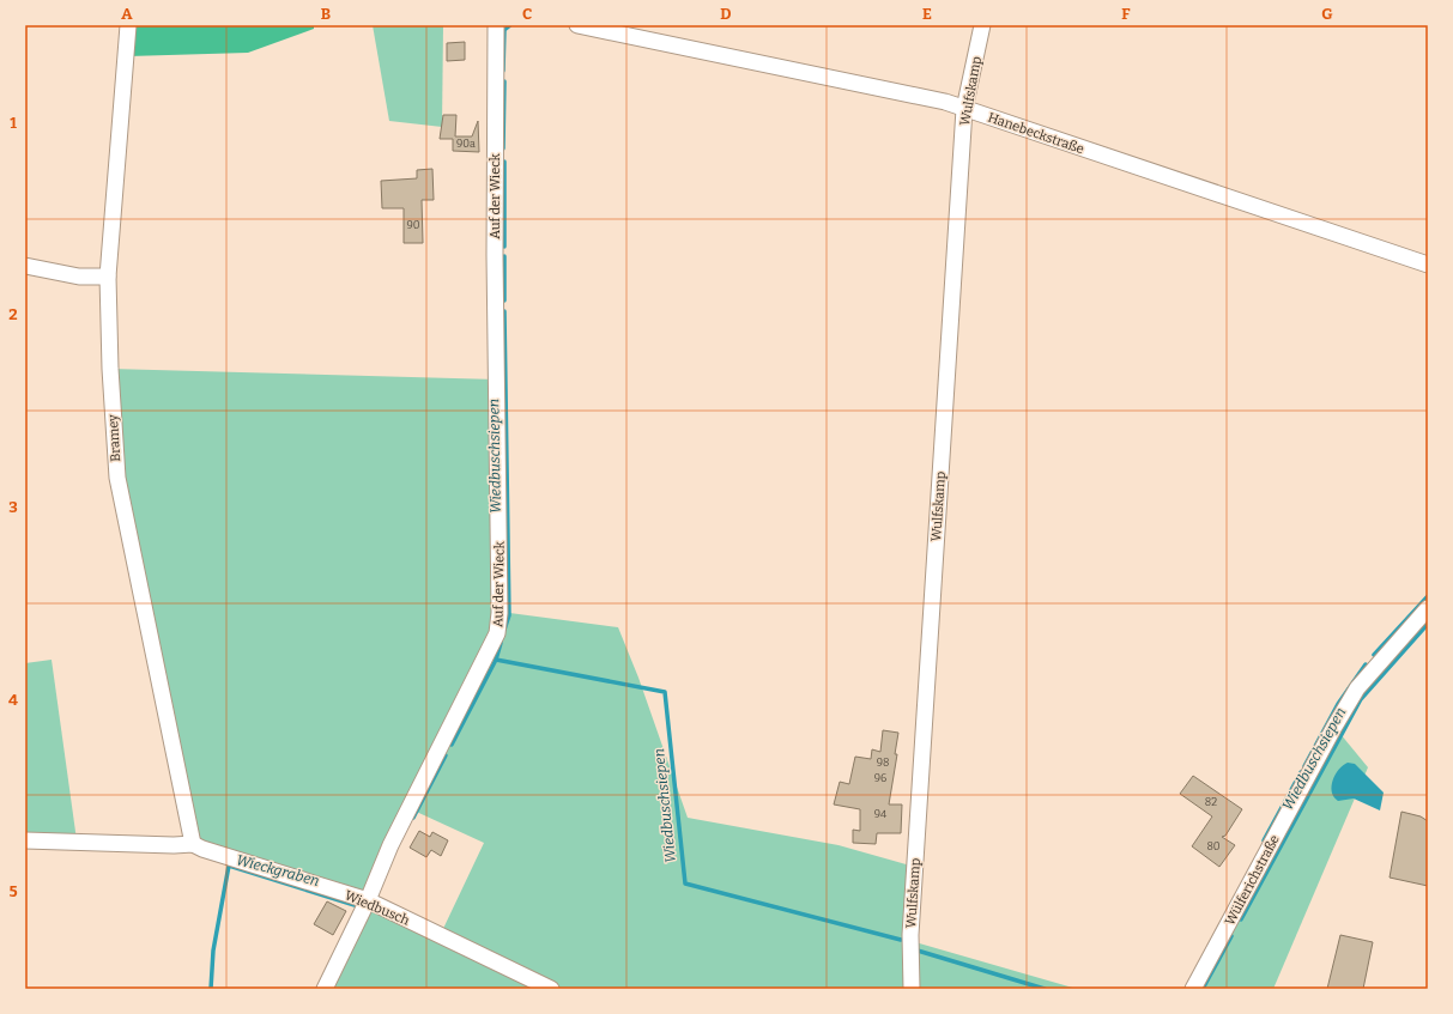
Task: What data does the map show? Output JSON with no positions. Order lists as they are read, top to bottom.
{
  "streets": {
    "street": [
      "Wulfskamp",
      "Hanebeckstraße",
      "Auf der Wieck",
      "Bramey",
      "Wülferichstraße",
      "Wiedbusch"
    ]
  },
  "crossings": [
    ["Wulfskamp", "Hanebeckstraße"],
    ["Auf der Wieck", "Wiedbusch"],
    ["Bramey", "Wiedbusch"]
  ],
  "water": ["Wiedbuschsiepen", "Wieckgraben"],
  "house_numbers": [
    "90a",
    "90",
    "98",
    "96",
    "82",
    "94",
    "80"
  ],
  "grid": {
    "columns": [
      "A",
      "B",
      "C",
      "D",
      "E",
      "F",
      "G"
    ],
    "rows": [
      "1",
      "2",
      "3",
      "4",
      "5"
    ]
  }
}
